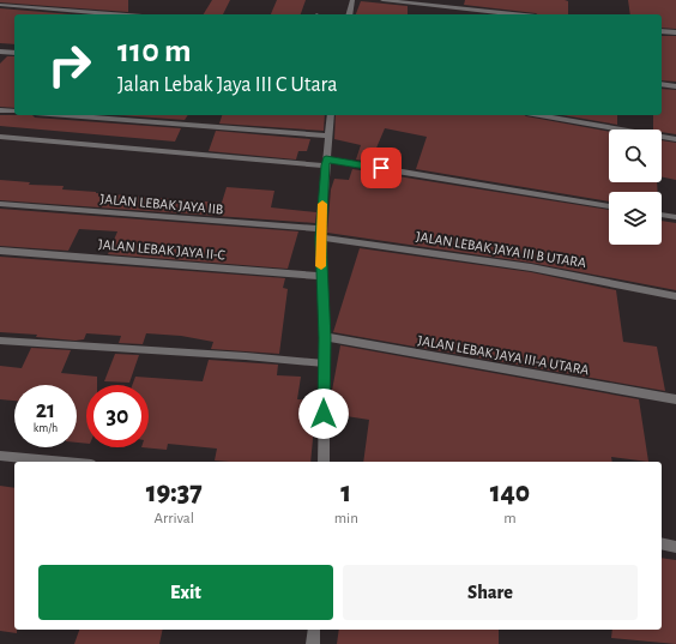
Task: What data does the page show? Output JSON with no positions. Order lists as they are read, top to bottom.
{
  "streets": {
    "street": [
      "JALAN LEBAK JAYA IIB",
      "JALAN LEBAK JAYA II-C",
      "JALAN LEBAK JAYA III B UTARA",
      "JALAN LEBAK JAYA III-A UTARA"
    ]
  },
  "crossings": [
    ["JALAN LEBAK JAYA IIB", "JALAN LEBAK JAYA III B UTARA"]
  ],
  "page": {
    "turn": ["110 m", "Jalan Lebak Jaya III C Utara"],
    "speed": "21 km/h",
    "limit": "30",
    "eta": [
      "19:37",
      "Arrival",
      "1",
      "min",
      "140",
      "m"
    ],
    "buttons": ["Exit", "Share"]
  }
}
